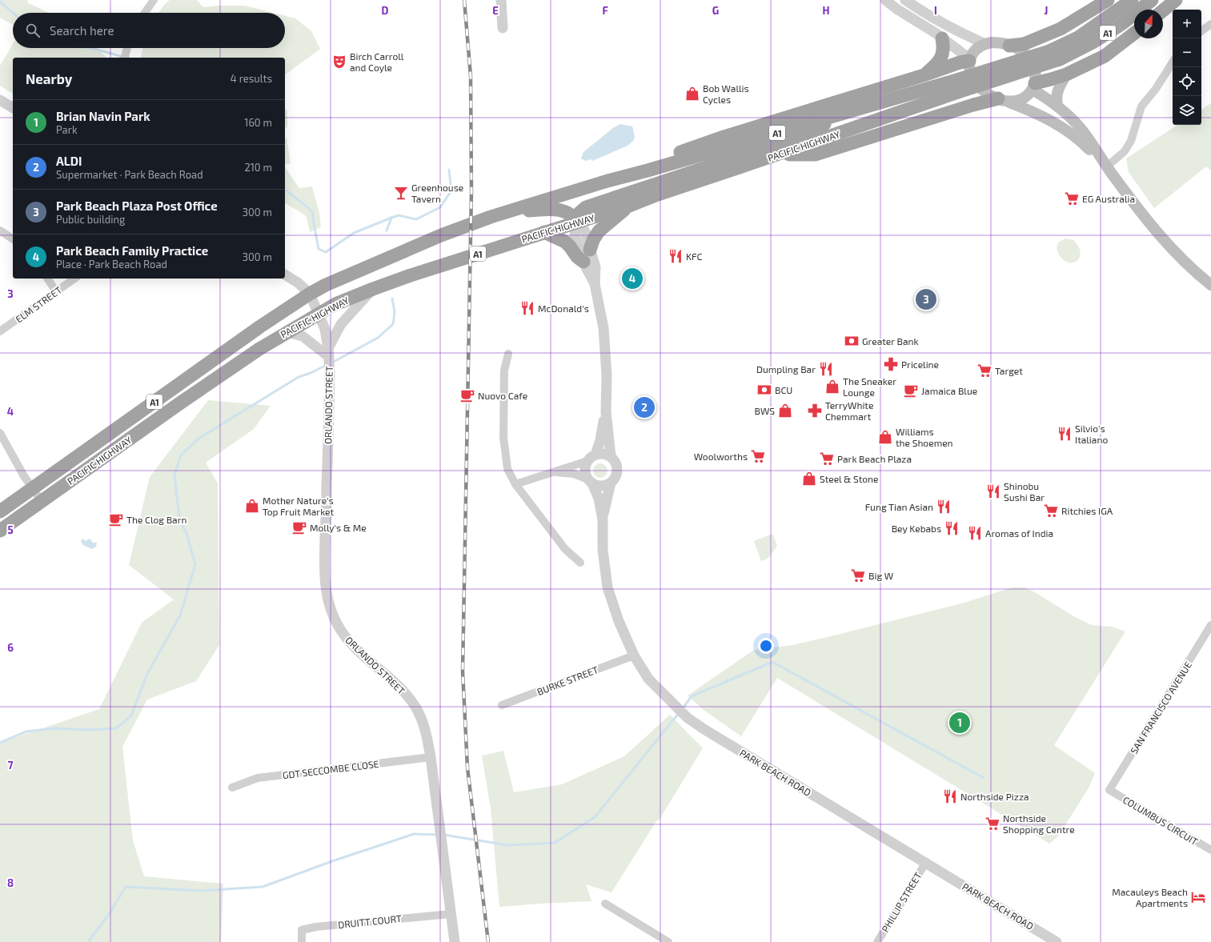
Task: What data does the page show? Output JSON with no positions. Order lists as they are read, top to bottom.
{
  "streets": {
    "highway": ["A1", "PACIFIC HIGHWAY"],
    "street": [
      "ELM STREET",
      "ORLANDO STREET",
      "BURKE STREET",
      "SAN FRANCISCO AVENUE",
      "GDT SECCOMBE CLOSE",
      "PARK BEACH ROAD",
      "COLUMBUS CIRCUIT",
      "PHILLIP STREET",
      "DRUITT COURT"
    ]
  },
  "crossings": [
    ["PACIFIC HIGHWAY", "ORLANDO STREET"],
    ["ORLANDO STREET", "GDT SECCOMBE CLOSE"],
    ["ORLANDO STREET", "DRUITT COURT"],
    ["BURKE STREET", "PARK BEACH ROAD"],
    ["SAN FRANCISCO AVENUE", "COLUMBUS CIRCUIT"],
    ["PARK BEACH ROAD", "PHILLIP STREET"]
  ],
  "places": {
    "theatre": ["Birch Carroll and Coyle"],
    "shop": [
      "Bob Wallis Cycles",
      "The Sneaker Lounge",
      "BWS",
      "Williams the Shoemen",
      "Steel & Stone",
      "Mother Nature's Top Fruit Market"
    ],
    "bar": ["Greenhouse Tavern"],
    "supermarket": [
      "EG Australia",
      "Target",
      "Woolworths",
      "Park Beach Plaza",
      "Ritchies IGA",
      "Big W",
      "Northside Shopping Centre"
    ],
    "restaurant": [
      "KFC",
      "McDonald's",
      "Dumpling Bar",
      "Silvio's Italiano",
      "Shinobu Sushi Bar",
      "Fung Tian Asian",
      "Bey Kebabs",
      "Aromas of India",
      "Northside Pizza"
    ],
    "bank": ["Greater Bank", "BCU"],
    "pharmacy": ["Priceline", "TerryWhite Chemmart"],
    "cafe": [
      "Jamaica Blue",
      "Nuovo Cafe",
      "The Clog Barn",
      "Molly's & Me"
    ],
    "hotel": ["Macauleys Beach Apartments"]
  },
  "north": "top",
  "page": {
    "map_buttons": ["+", "−"],
    "search": "Search here",
    "heading": ["Nearby", "4 results"],
    "list": [
      {
        "mark": "1",
        "name": "Brian Navin Park",
        "note": "Park",
        "value": "160 m"
      },
      {
        "mark": "2",
        "name": "ALDI",
        "note": "Supermarket · Park Beach Road",
        "value": "210 m"
      },
      {
        "mark": "3",
        "name": "Park Beach Plaza Post Office",
        "note": "Public building",
        "value": "300 m"
      },
      {
        "mark": "4",
        "name": "Park Beach Family Practice",
        "note": "Place · Park Beach Road",
        "value": "300 m"
      }
    ],
    "pins": [
      "4",
      "3",
      "2",
      "1"
    ]
  },
  "grid": {
    "columns": [
      "D",
      "E",
      "F",
      "G",
      "H",
      "I",
      "J"
    ],
    "rows": [
      "3",
      "4",
      "5",
      "6",
      "7",
      "8"
    ]
  }
}
